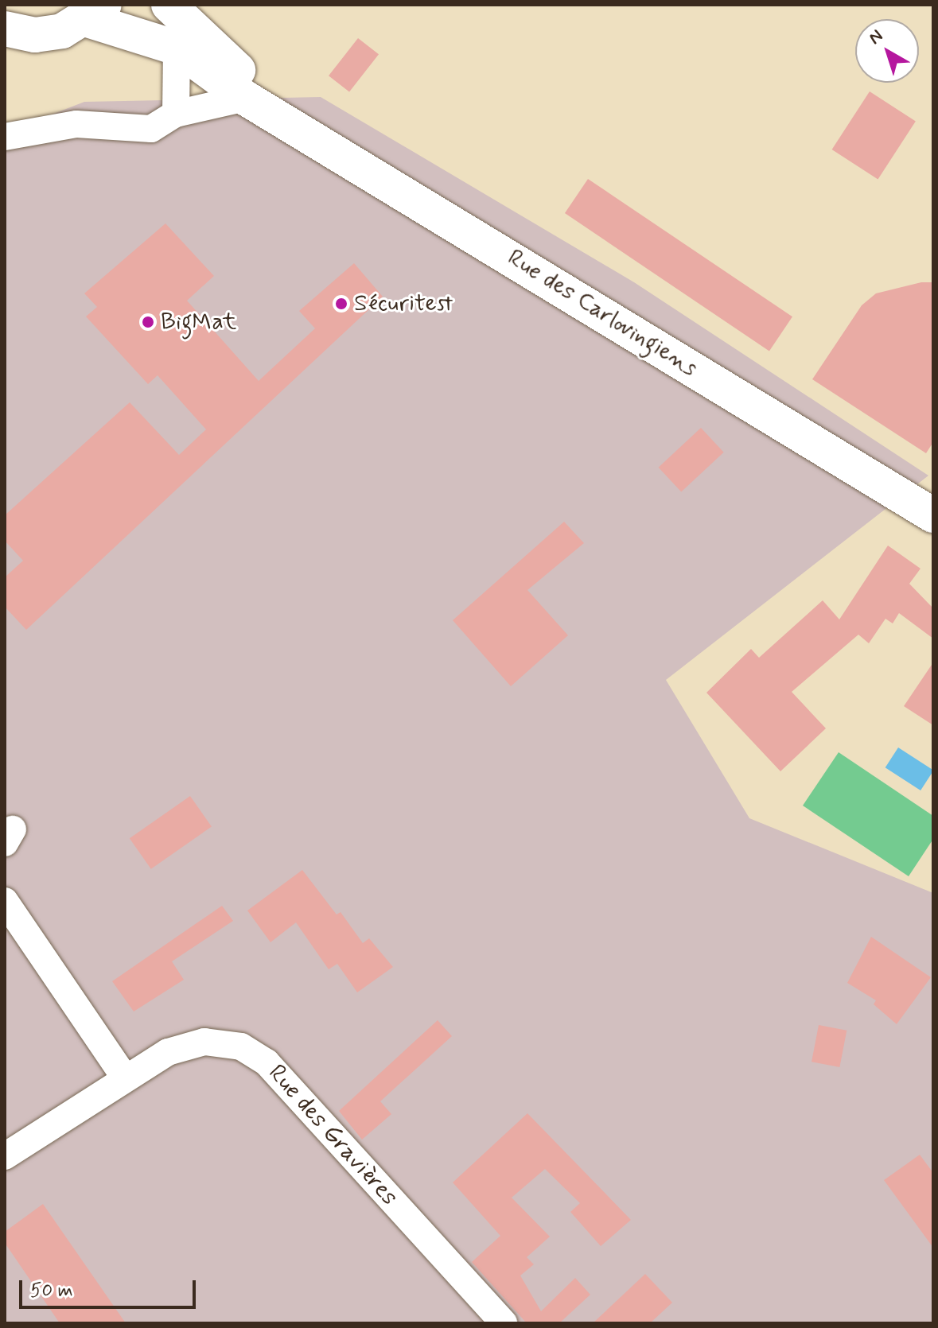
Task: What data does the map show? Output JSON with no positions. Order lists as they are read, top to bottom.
{
  "streets": {
    "street": ["Rue des Carlovingiens", "Rue des Gravières"]
  },
  "places": ["Sécuritest", "BigMat"],
  "scale_bar": "50 m",
  "north": "top left"
}
